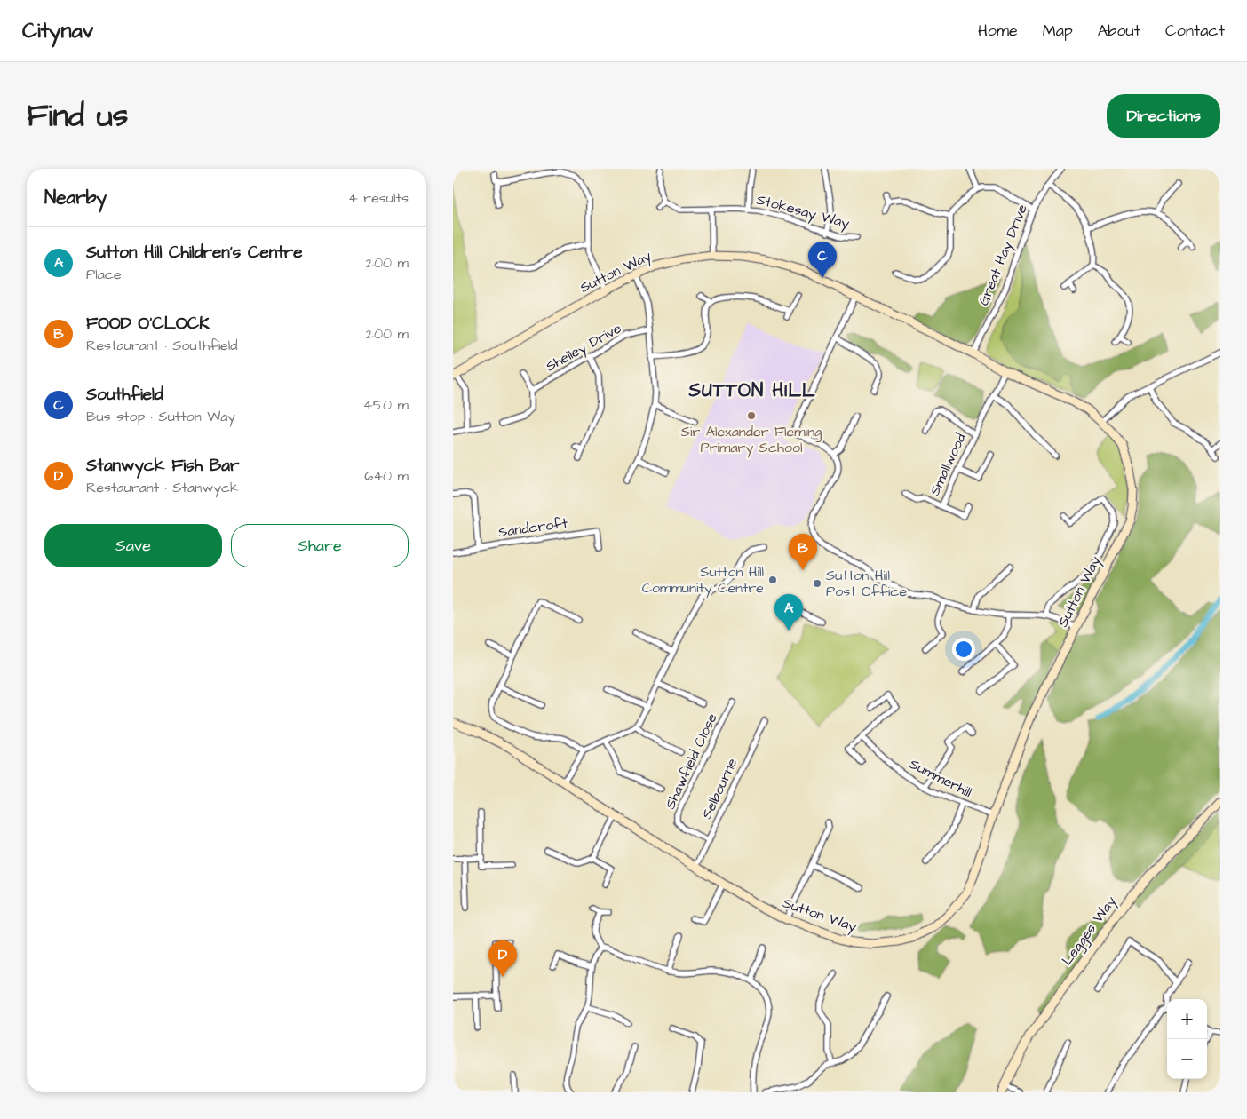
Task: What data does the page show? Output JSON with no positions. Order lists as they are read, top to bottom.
{
  "streets": {
    "street": [
      "Stokesay Way",
      "Great Hay Drive",
      "Sutton Way",
      "Shelley Drive",
      "Smallwood",
      "Sandcroft",
      "Shawfield Close",
      "Summerhill",
      "Selbourne",
      "Legges Way"
    ]
  },
  "crossings": [
    ["Great Hay Drive", "Sutton Way"],
    ["Sutton Way", "Smallwood"],
    ["Sutton Way", "Summerhill"],
    ["Sutton Way", "Selbourne"],
    ["Shawfield Close", "Selbourne"]
  ],
  "districts": ["SUTTON HILL"],
  "places": ["Sir Alexander Fleming Primary School", "Sutton Hill Community Centre", "Sutton Hill Post Office"],
  "page": {
    "header": "Citynav",
    "nav": [
      "Home",
      "Map",
      "About",
      "Contact"
    ],
    "title": "Find us",
    "buttons": [
      "Directions",
      ["Save", "Share"]
    ],
    "heading": ["Nearby", "4 results"],
    "list": [
      {
        "mark": "A",
        "name": "Sutton Hill Children's Centre",
        "note": "Place",
        "value": "200 m"
      },
      {
        "mark": "B",
        "name": "FOOD O'CLOCK",
        "note": "Restaurant · Southfield",
        "value": "200 m"
      },
      {
        "mark": "C",
        "name": "Southfield",
        "note": "Bus stop · Sutton Way",
        "value": "450 m"
      },
      {
        "mark": "D",
        "name": "Stanwyck Fish Bar",
        "note": "Restaurant · Stanwyck",
        "value": "640 m"
      }
    ],
    "pins": [
      "C",
      "B",
      "A",
      "D"
    ],
    "map_buttons": ["+", "−"]
  }
}
